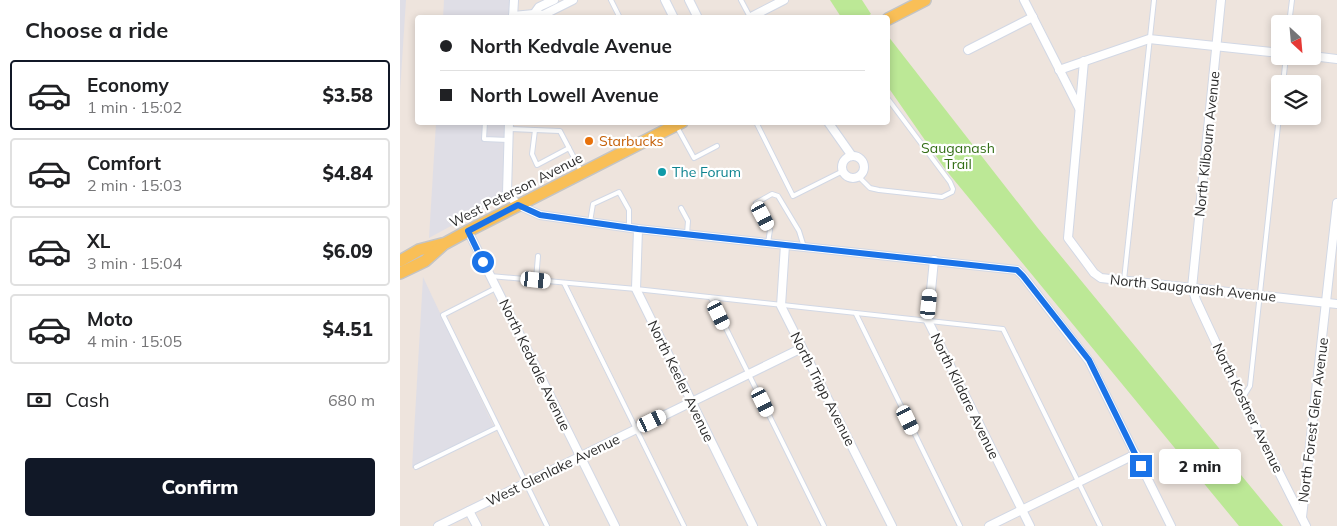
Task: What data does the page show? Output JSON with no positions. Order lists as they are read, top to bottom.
{
  "streets": {
    "main road": ["West Peterson Avenue"],
    "street": [
      "North Kilbourn Avenue",
      "North Sauganash Avenue",
      "North Kedvale Avenue",
      "North Keeler Avenue",
      "North Tripp Avenue",
      "North Kildare Avenue",
      "North Kostner Avenue",
      "North Forest Glen Avenue",
      "West Glenlake Avenue"
    ]
  },
  "crossings": [
    ["North Kilbourn Avenue", "North Sauganash Avenue"],
    ["North Kilbourn Avenue", "North Kostner Avenue"],
    ["West Peterson Avenue", "North Kedvale Avenue"],
    ["North Sauganash Avenue", "North Kostner Avenue"],
    ["North Sauganash Avenue", "North Forest Glen Avenue"],
    ["North Kedvale Avenue", "West Glenlake Avenue"],
    ["North Keeler Avenue", "West Glenlake Avenue"],
    ["North Tripp Avenue", "West Glenlake Avenue"],
    ["North Kostner Avenue", "North Forest Glen Avenue"]
  ],
  "parks": ["Sauganash Trail"],
  "places": ["Starbucks", "The Forum"],
  "north": "bottom right",
  "page": {
    "heading": "Choose a ride",
    "banner": ["North Kedvale Avenue", "North Lowell Avenue"],
    "list": [
      {
        "name": "Economy",
        "note": "1 min · 15:02",
        "value": "$3.58"
      },
      {
        "name": "Comfort",
        "note": "2 min · 15:03",
        "value": "$4.84"
      },
      {
        "name": "XL",
        "note": "3 min · 15:04",
        "value": "$6.09"
      },
      {
        "name": "Moto",
        "note": "4 min · 15:05",
        "value": "$4.51"
      }
    ],
    "pay": ["Cash", "680 m"],
    "buttons": "Confirm",
    "bubble": "2 min"
  }
}
